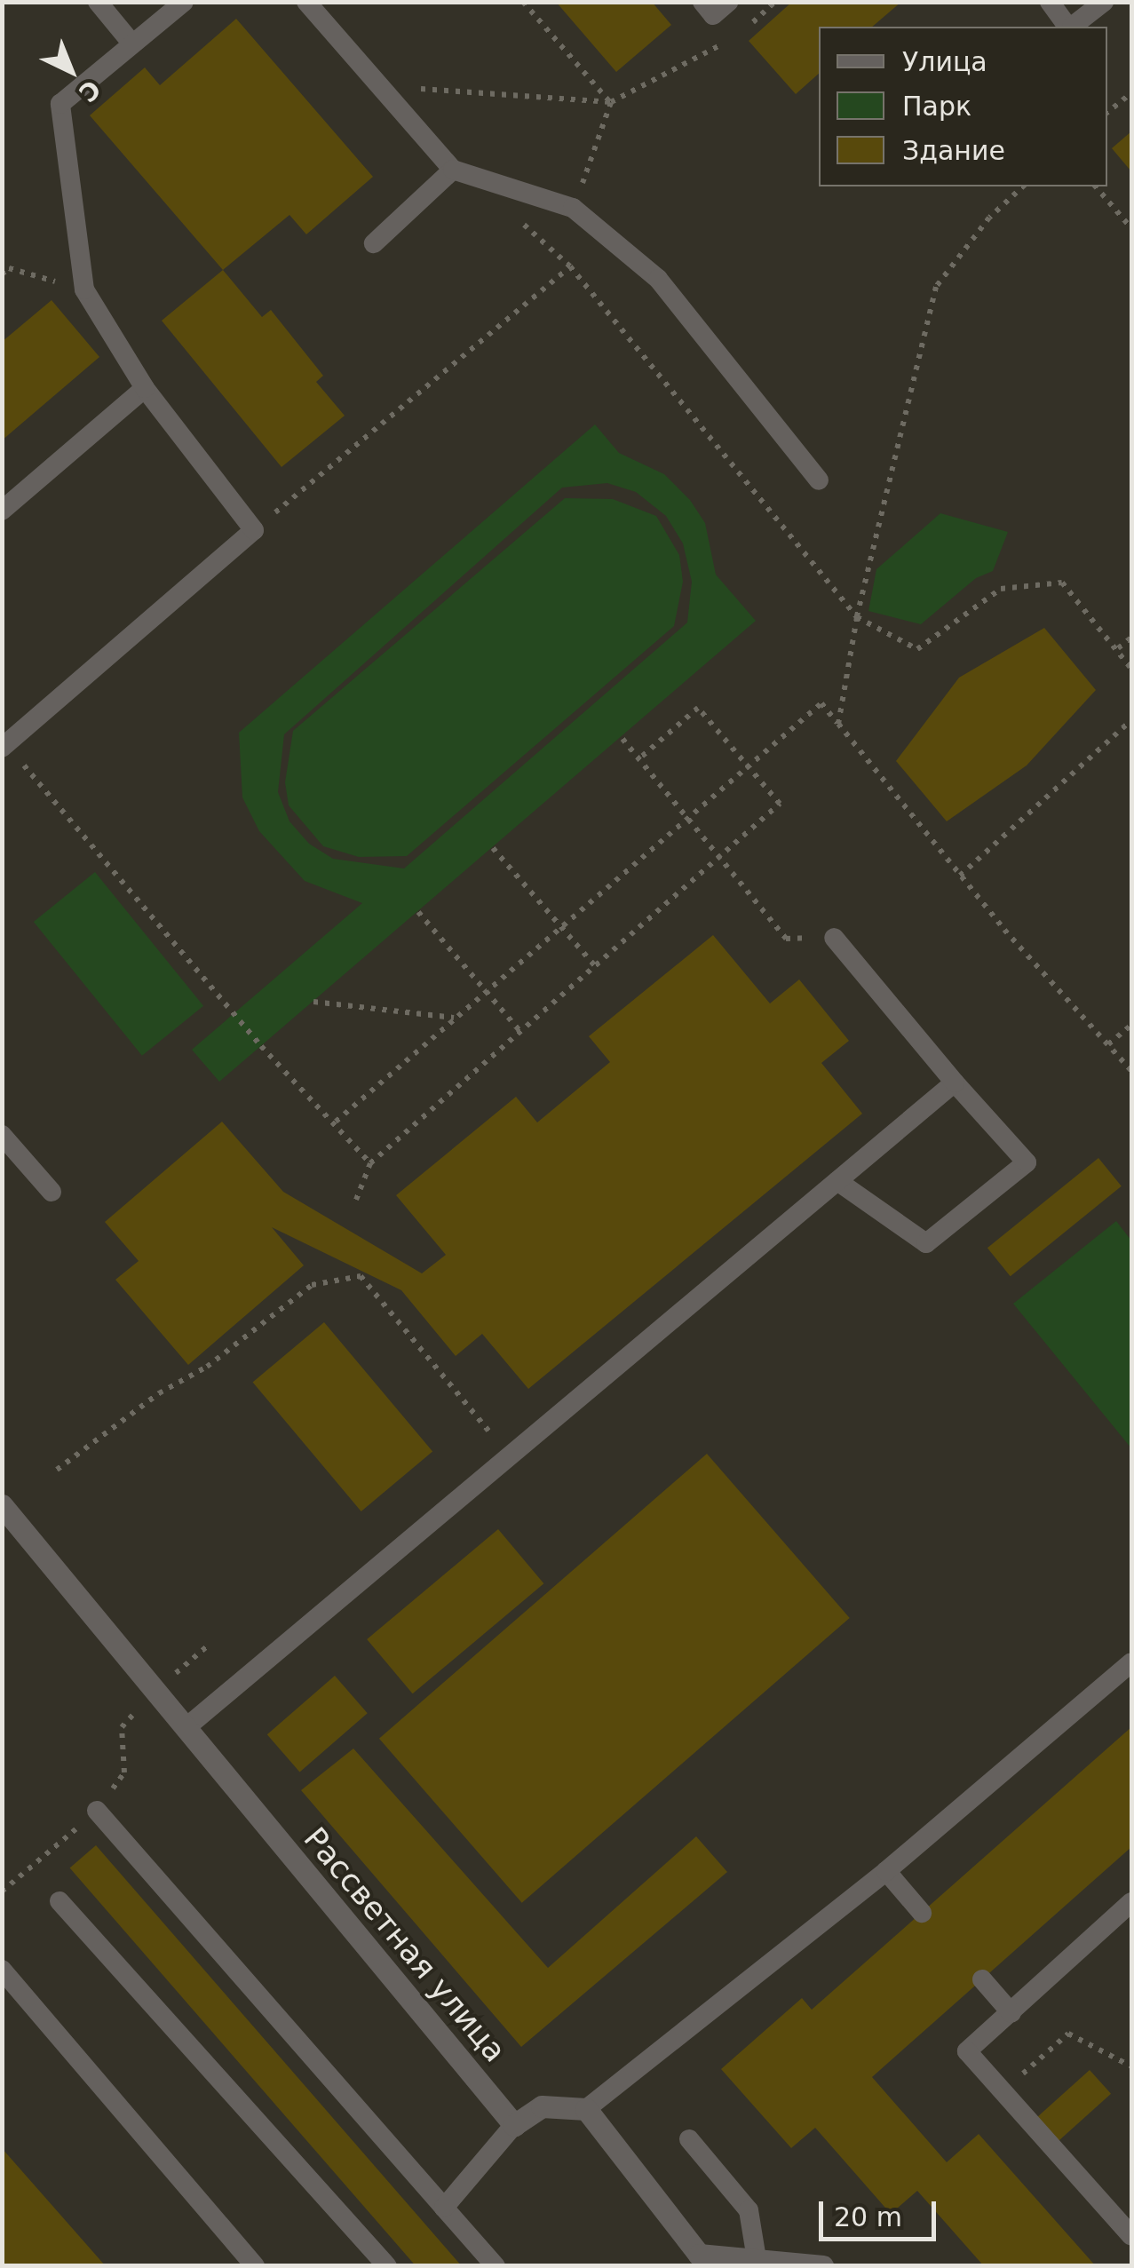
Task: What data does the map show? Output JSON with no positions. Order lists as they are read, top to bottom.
{
  "streets": {
    "street": ["Рассветная улица"]
  },
  "legend": ["Улица", "Парк", "Здание"],
  "scale_bar": "20 m",
  "north": "bottom right"
}
